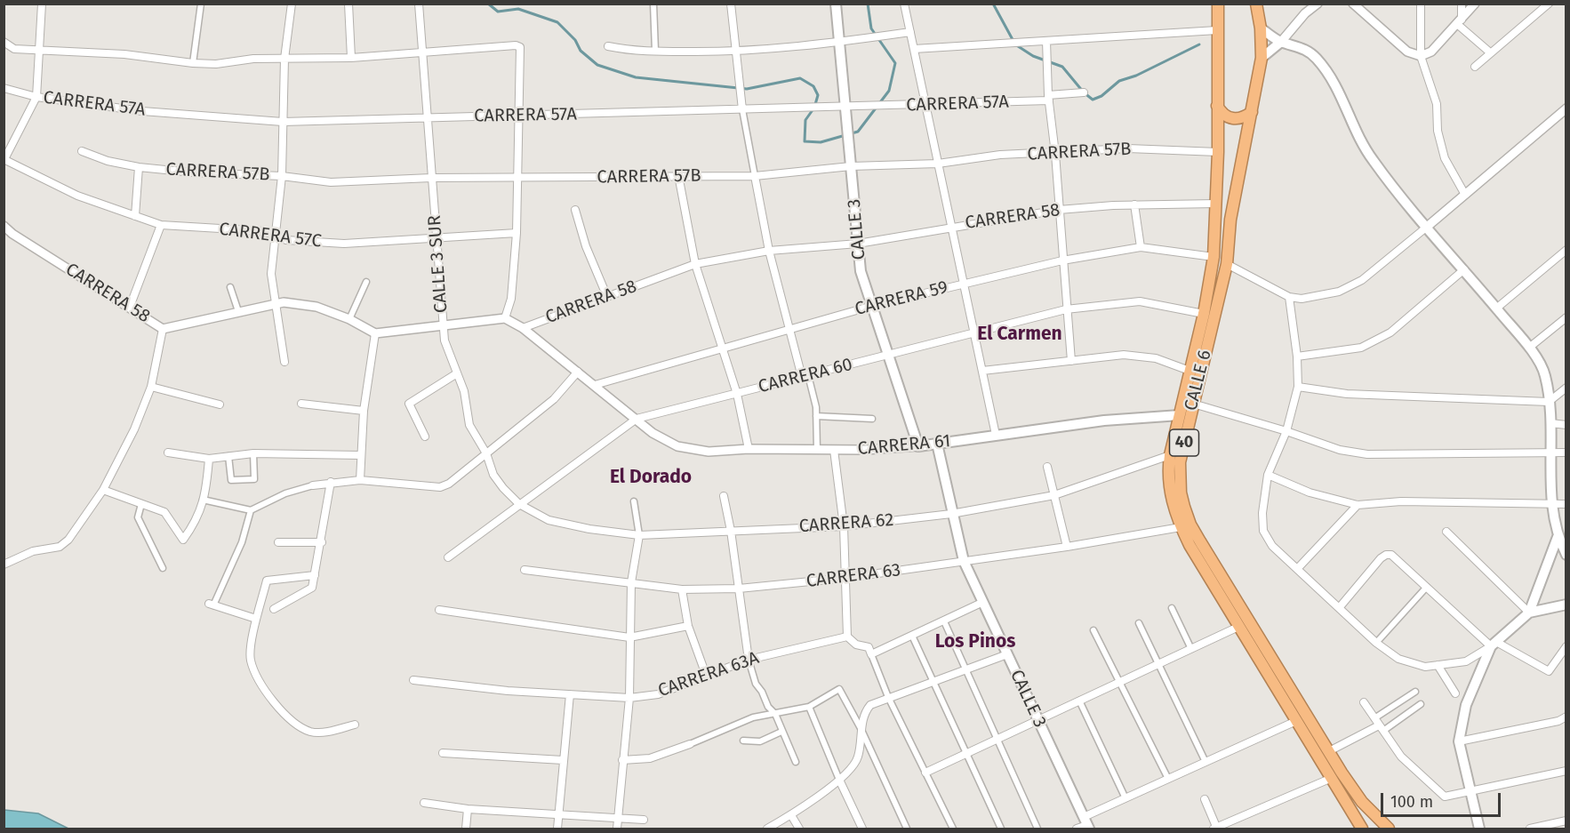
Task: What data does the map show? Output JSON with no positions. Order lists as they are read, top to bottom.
{
  "streets": {
    "highway": ["CALLE 6", "40"],
    "main road": ["CALLE 3", "CARRERA 61"],
    "street": [
      "CARRERA 57A",
      "CARRERA 57B",
      "CARRERA 58",
      "CARRERA 57C",
      "CALLE 3 SUR",
      "CARRERA 59",
      "CARRERA 60",
      "CARRERA 62",
      "CARRERA 63",
      "CARRERA 63A"
    ]
  },
  "crossings": [
    ["CARRERA 57A", "CALLE 3"],
    ["CARRERA 57A", "CALLE 3 SUR"],
    ["CARRERA 57B", "CALLE 3"],
    ["CARRERA 57B", "CALLE 3 SUR"],
    ["CARRERA 57B", "CALLE 6"],
    ["CARRERA 58", "CALLE 3"],
    ["CARRERA 58", "CALLE 6"],
    ["CARRERA 58", "CARRERA 61"],
    ["CALLE 3", "CARRERA 59"],
    ["CALLE 3", "CARRERA 60"],
    ["CALLE 3", "CARRERA 61"],
    ["CALLE 3", "CARRERA 62"],
    ["CALLE 3", "CARRERA 63"],
    ["CARRERA 57C", "CALLE 3 SUR"],
    ["CALLE 3 SUR", "CARRERA 60"],
    ["CALLE 3 SUR", "CARRERA 62"],
    ["CARRERA 59", "CALLE 6"],
    ["CARRERA 59", "CARRERA 61"],
    ["CARRERA 60", "CALLE 6"],
    ["CARRERA 60", "CARRERA 61"],
    ["CARRERA 60", "CARRERA 62"],
    ["CALLE 6", "CARRERA 61"],
    ["CALLE 6", "CARRERA 62"],
    ["CALLE 6", "CARRERA 63"]
  ],
  "districts": ["El Carmen", "El Dorado", "Los Pinos"],
  "scale_bar": "100 m"
}
